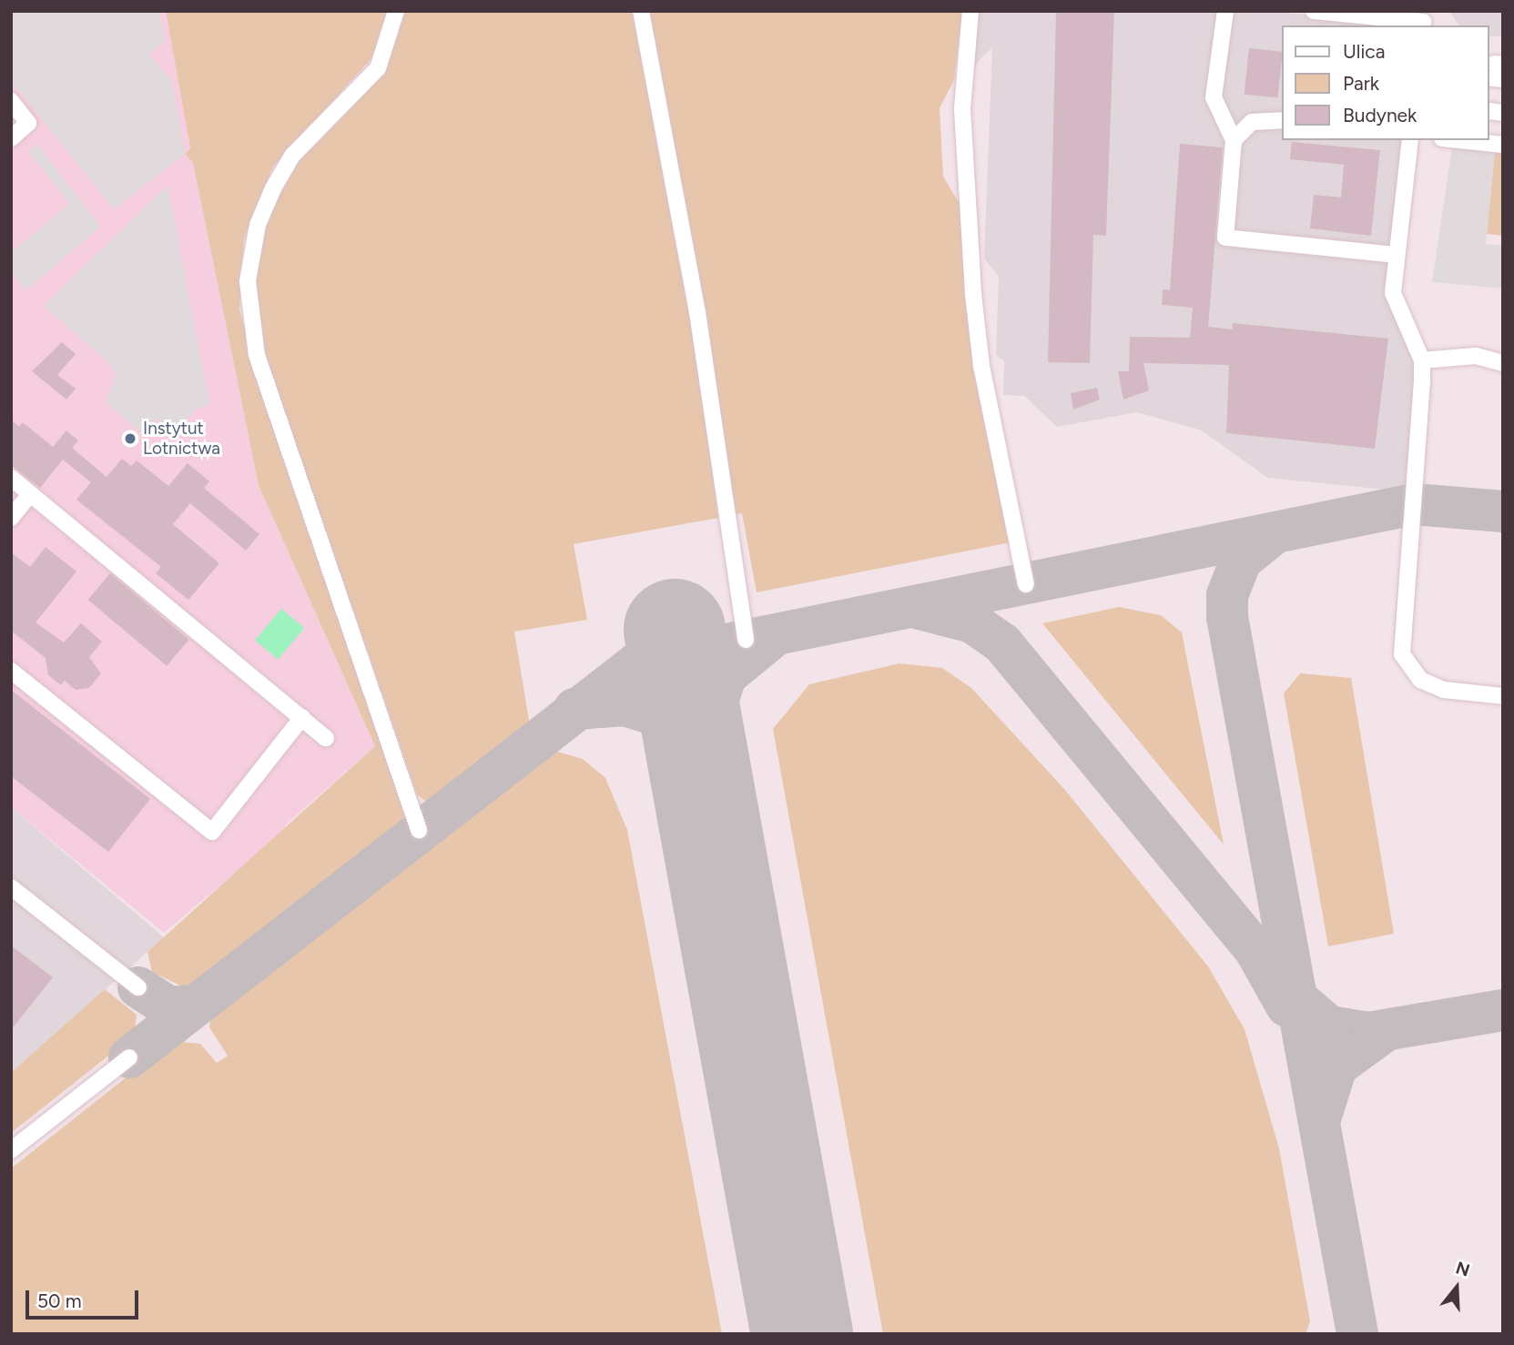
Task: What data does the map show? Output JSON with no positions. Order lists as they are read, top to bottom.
{
  "places": ["Instytut Lotnictwa"],
  "legend": ["Ulica", "Park", "Budynek"],
  "scale_bar": "50 m",
  "north": "top"
}
